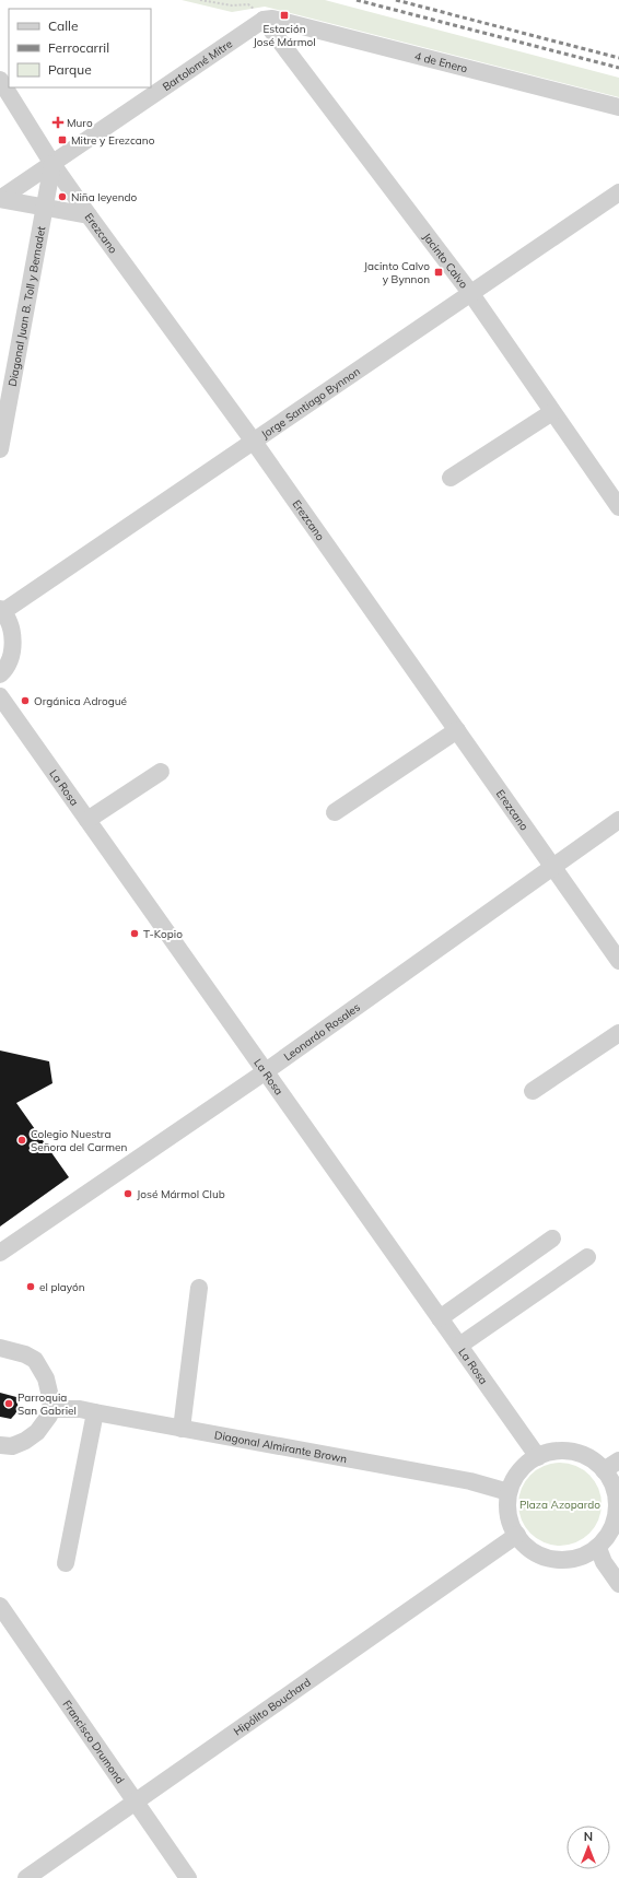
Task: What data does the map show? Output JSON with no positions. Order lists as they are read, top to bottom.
{
  "streets": {
    "street": [
      "4 de Enero",
      "Bartolomé Mitre",
      "Erezcano",
      "Jacinto Calvo",
      "Diagonal Juan B. Toll y Bernadet",
      "Jorge Santiago Bynnon",
      "La Rosa",
      "Leonardo Rosales",
      "Diagonal Almirante Brown",
      "Hipólito Bouchard",
      "Francisco Drumond"
    ]
  },
  "crossings": [
    ["4 de Enero", "Bartolomé Mitre"],
    ["4 de Enero", "Jacinto Calvo"],
    ["Bartolomé Mitre", "Erezcano"],
    ["Bartolomé Mitre", "Jacinto Calvo"],
    ["Bartolomé Mitre", "Diagonal Juan B. Toll y Bernadet"],
    ["Erezcano", "Diagonal Juan B. Toll y Bernadet"],
    ["Erezcano", "Jorge Santiago Bynnon"],
    ["Erezcano", "Leonardo Rosales"],
    ["Jacinto Calvo", "Jorge Santiago Bynnon"],
    ["La Rosa", "Leonardo Rosales"],
    ["La Rosa", "Diagonal Almirante Brown"],
    ["La Rosa", "Hipólito Bouchard"],
    ["Diagonal Almirante Brown", "Hipólito Bouchard"],
    ["Hipólito Bouchard", "Francisco Drumond"]
  ],
  "parks": ["Plaza Azopardo"],
  "places": {
    "transit": ["Estación José Mármol", "Mitre y Erezcano", "Jacinto Calvo y Bynnon"],
    "health": ["Muro"],
    "other": [
      "Niña leyendo",
      "Orgánica Adrogué",
      "T-Kopio",
      "Colegio Nuestra Señora del Carmen",
      "José Mármol Club",
      "el playón",
      "Parroquia San Gabriel"
    ]
  },
  "legend": ["Calle", "Ferrocarril", "Parque"],
  "north": "top"
}
